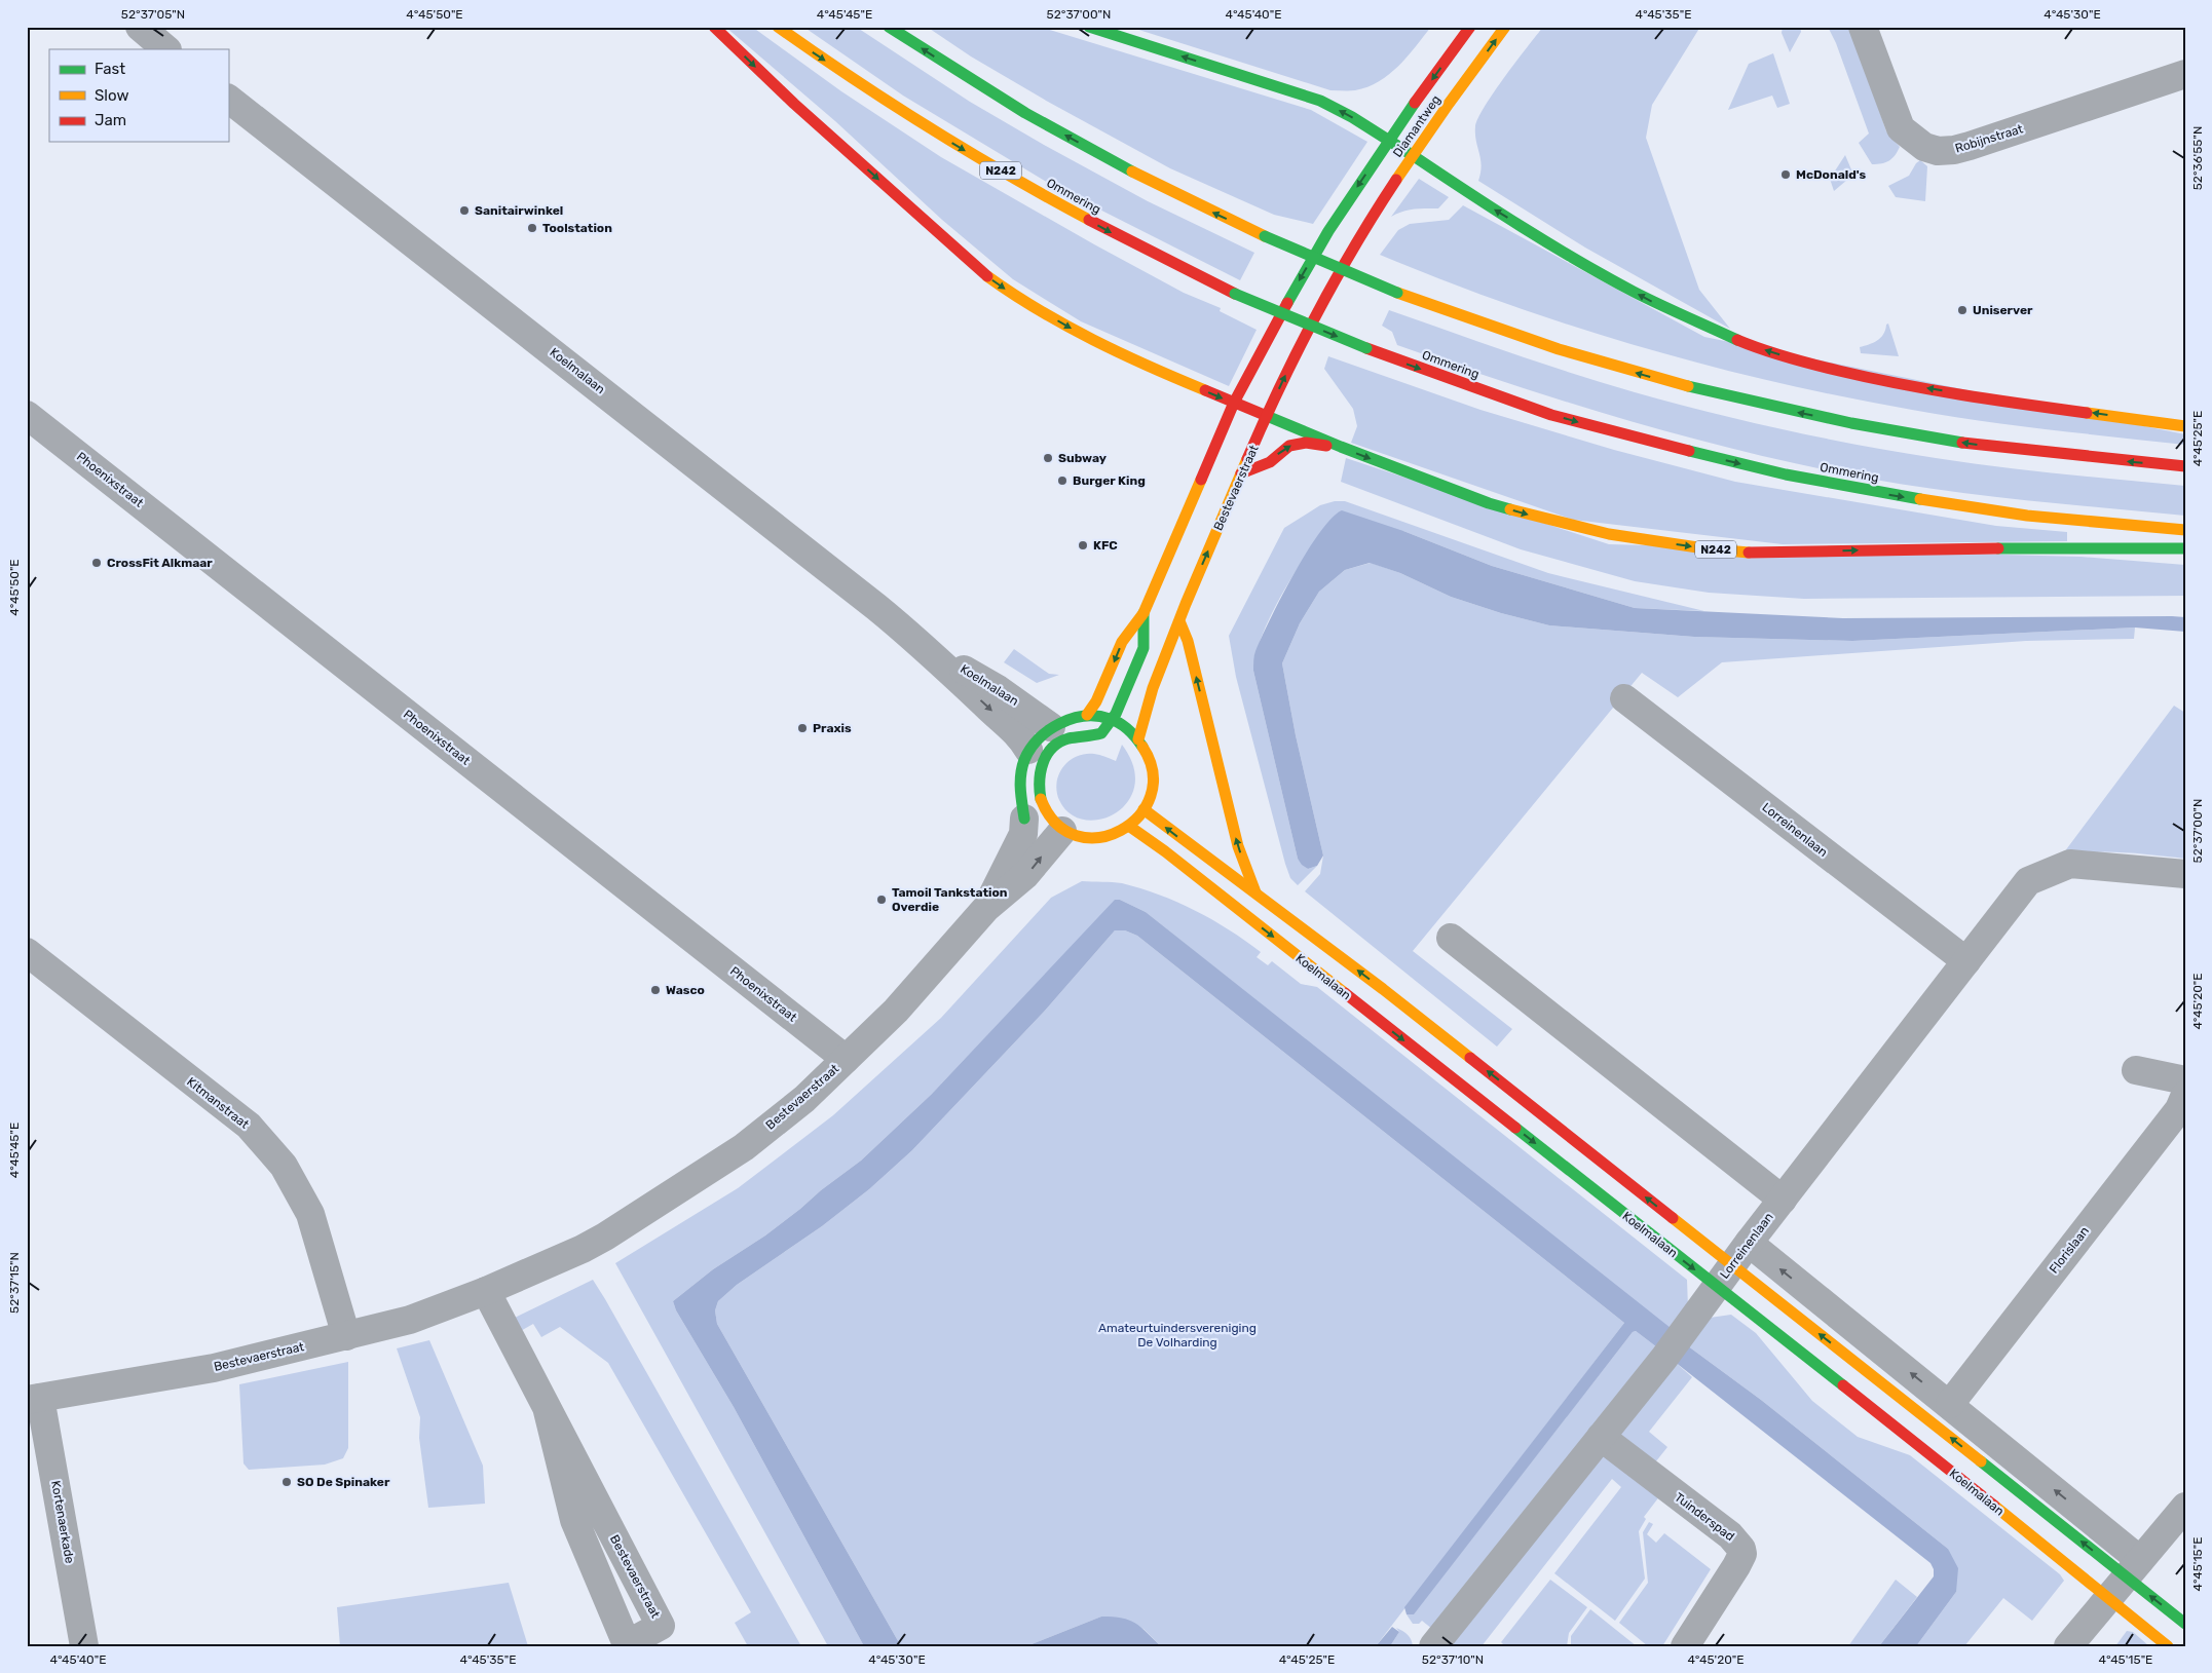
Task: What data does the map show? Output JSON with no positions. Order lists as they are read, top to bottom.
{
  "streets": {
    "main road": [
      "Diamantweg",
      "N242",
      "Ommering",
      "Koelmalaan",
      "Bestevaerstraat"
    ],
    "street": [
      "Robijnstraat",
      "Phoenixstraat",
      "Lorreinenlaan",
      "Kitmanstraat",
      "Florislaan",
      "Tuinderspad",
      "Kortenaerkade"
    ]
  },
  "crossings": [
    ["Diamantweg", "N242"],
    ["Diamantweg", "Bestevaerstraat"],
    ["N242", "Bestevaerstraat"],
    ["Koelmalaan", "Bestevaerstraat"],
    ["Koelmalaan", "Lorreinenlaan"],
    ["Koelmalaan", "Florislaan"],
    ["Phoenixstraat", "Bestevaerstraat"],
    ["Bestevaerstraat", "Kitmanstraat"],
    ["Bestevaerstraat", "Kortenaerkade"]
  ],
  "parks": ["Amateurtuindersvereniging De Volharding"],
  "places": [
    "McDonald's",
    "Sanitairwinkel",
    "Toolstation",
    "Uniserver",
    "Subway",
    "Burger King",
    "KFC",
    "CrossFit Alkmaar",
    "Praxis",
    "Tamoil Tankstation Overdie",
    "Wasco",
    "SO De Spinaker"
  ],
  "legend": ["Fast", "Slow", "Jam"],
  "coordinates": [
    "52°37'05\"N",
    "4°45'50\"E",
    "4°45'45\"E",
    "52°37'00\"N",
    "4°45'40\"E",
    "4°45'35\"E",
    "4°45'30\"E",
    "52°36'55\"N",
    "4°45'25\"E",
    "4°45'20\"E",
    "52°37'15\"N",
    "4°45'15\"E",
    "52°37'10\"N"
  ]
}
